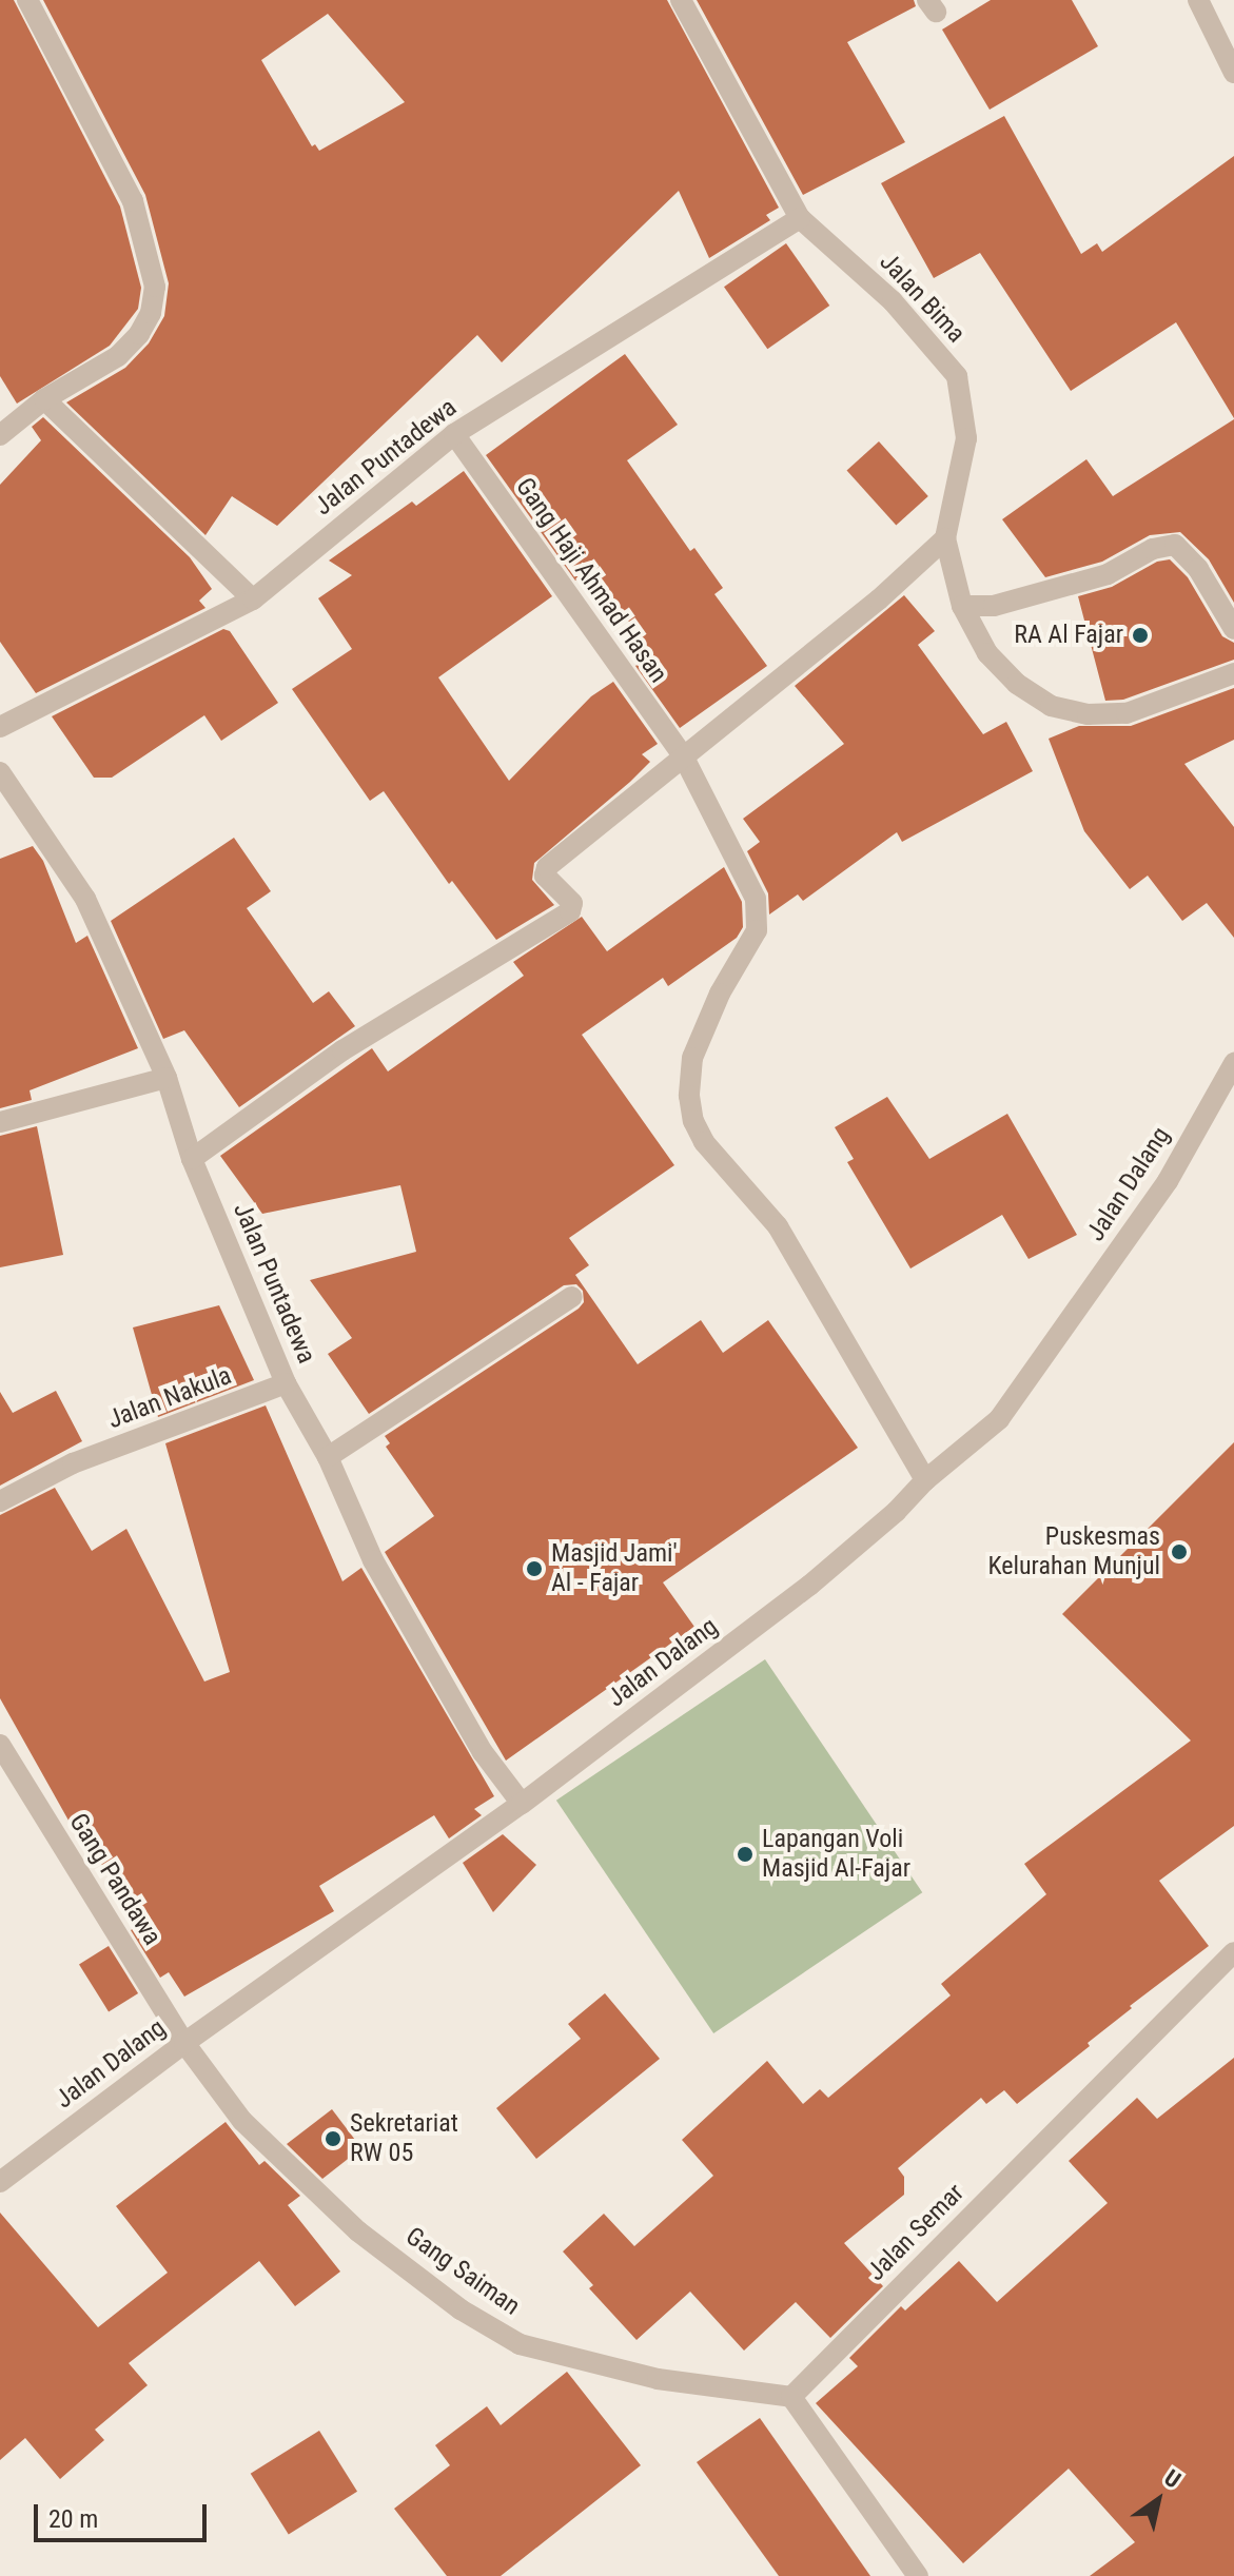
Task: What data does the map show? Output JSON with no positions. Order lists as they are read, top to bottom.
{
  "streets": {
    "street": [
      "Jalan Bima",
      "Jalan Puntadewa",
      "Gang Haji Ahmad Hasan",
      "Jalan Dalang",
      "Jalan Nakula",
      "Gang Pandawa",
      "Jalan Semar",
      "Gang Saiman"
    ]
  },
  "crossings": [
    ["Jalan Bima", "Jalan Puntadewa"],
    ["Jalan Puntadewa", "Gang Haji Ahmad Hasan"],
    ["Jalan Puntadewa", "Jalan Dalang"],
    ["Jalan Puntadewa", "Jalan Nakula"],
    ["Gang Haji Ahmad Hasan", "Jalan Dalang"],
    ["Jalan Dalang", "Gang Pandawa"],
    ["Jalan Dalang", "Gang Saiman"],
    ["Gang Pandawa", "Gang Saiman"],
    ["Jalan Semar", "Gang Saiman"]
  ],
  "places": [
    "RA Al Fajar",
    "Puskesmas Kelurahan Munjul",
    "Masjid Jami' Al - Fajar",
    "Lapangan Voli Masjid Al-Fajar",
    "Sekretariat RW 05"
  ],
  "scale_bar": "20 m",
  "north": "top right"
}
